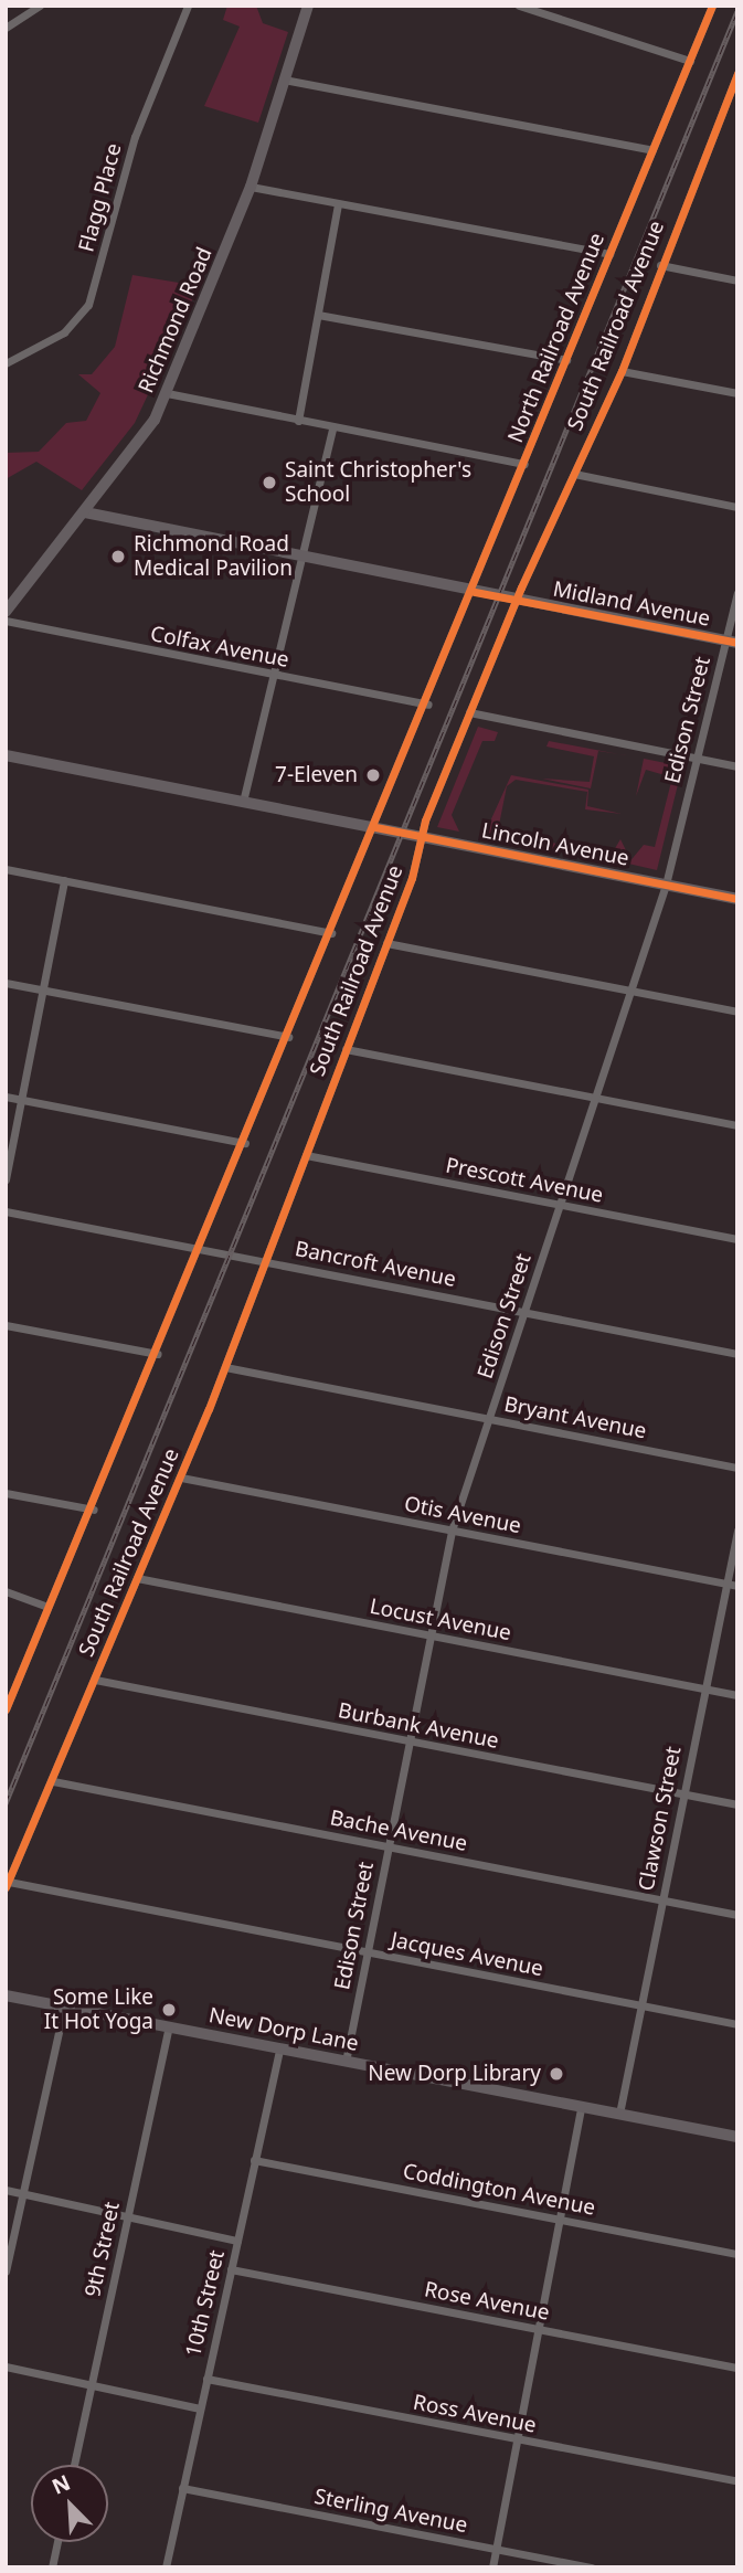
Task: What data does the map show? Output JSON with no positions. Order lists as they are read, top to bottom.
{
  "streets": {
    "street": [
      "Flagg Place",
      "Richmond Road",
      "South Railroad Avenue",
      "North Railroad Avenue",
      "Midland Avenue",
      "Colfax Avenue",
      "Edison Street",
      "Lincoln Avenue",
      "Prescott Avenue",
      "Bancroft Avenue",
      "Bryant Avenue",
      "Otis Avenue",
      "Locust Avenue",
      "Burbank Avenue",
      "Clawson Street",
      "Bache Avenue",
      "Jacques Avenue",
      "New Dorp Lane",
      "Coddington Avenue",
      "9th Street",
      "Rose Avenue",
      "10th Street",
      "Ross Avenue",
      "Sterling Avenue"
    ]
  },
  "crossings": [
    ["Richmond Road", "Midland Avenue"],
    ["South Railroad Avenue", "Midland Avenue"],
    ["South Railroad Avenue", "Lincoln Avenue"],
    ["South Railroad Avenue", "Prescott Avenue"],
    ["South Railroad Avenue", "Bancroft Avenue"],
    ["South Railroad Avenue", "Bryant Avenue"],
    ["South Railroad Avenue", "Otis Avenue"],
    ["South Railroad Avenue", "Locust Avenue"],
    ["South Railroad Avenue", "Burbank Avenue"],
    ["South Railroad Avenue", "Bache Avenue"],
    ["South Railroad Avenue", "Jacques Avenue"],
    ["North Railroad Avenue", "Midland Avenue"],
    ["North Railroad Avenue", "Colfax Avenue"],
    ["North Railroad Avenue", "Lincoln Avenue"],
    ["North Railroad Avenue", "Bancroft Avenue"],
    ["Midland Avenue", "Edison Street"],
    ["Edison Street", "Lincoln Avenue"],
    ["Edison Street", "Prescott Avenue"],
    ["Edison Street", "Bancroft Avenue"],
    ["Edison Street", "Bryant Avenue"],
    ["Edison Street", "Otis Avenue"],
    ["Edison Street", "Locust Avenue"],
    ["Edison Street", "Burbank Avenue"],
    ["Edison Street", "Bache Avenue"],
    ["Edison Street", "Jacques Avenue"],
    ["Edison Street", "New Dorp Lane"],
    ["Otis Avenue", "Clawson Street"],
    ["Locust Avenue", "Clawson Street"],
    ["Burbank Avenue", "Clawson Street"],
    ["Clawson Street", "Bache Avenue"],
    ["Clawson Street", "Jacques Avenue"],
    ["Clawson Street", "New Dorp Lane"],
    ["New Dorp Lane", "9th Street"],
    ["New Dorp Lane", "10th Street"],
    ["Coddington Avenue", "10th Street"],
    ["Rose Avenue", "10th Street"],
    ["10th Street", "Ross Avenue"],
    ["10th Street", "Sterling Avenue"]
  ],
  "places": [
    "Saint Christopher's School",
    "Richmond Road Medical Pavilion",
    "7-Eleven",
    "Some Like It Hot Yoga",
    "New Dorp Library"
  ],
  "north": "top left"
}
